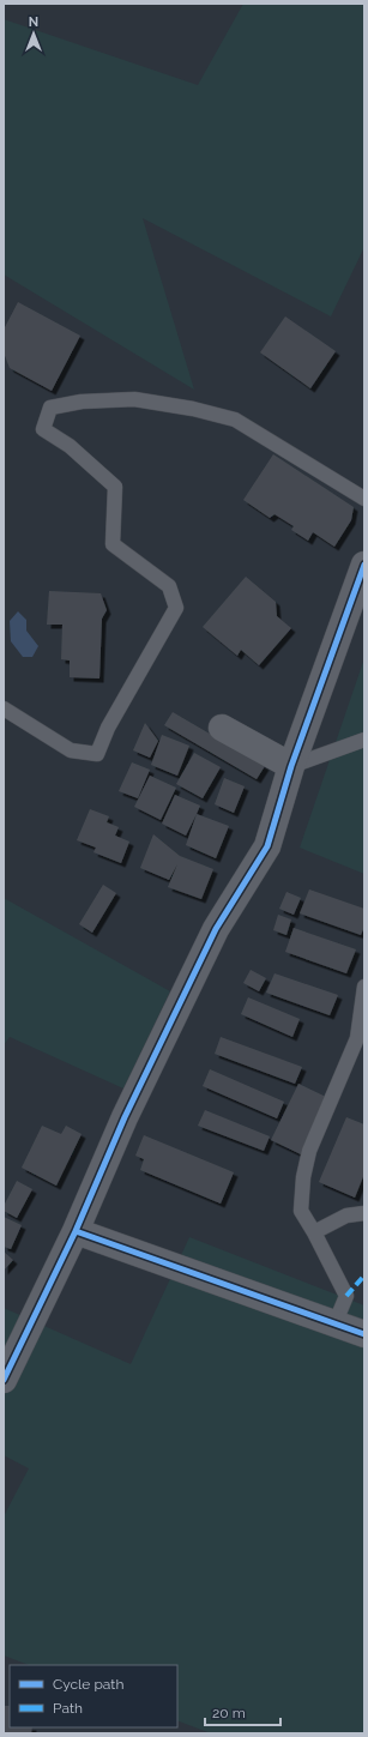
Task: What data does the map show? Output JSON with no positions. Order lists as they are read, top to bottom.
{
  "legend": ["Cycle path", "Path"],
  "scale_bar": "20 m",
  "north": "top"
}
